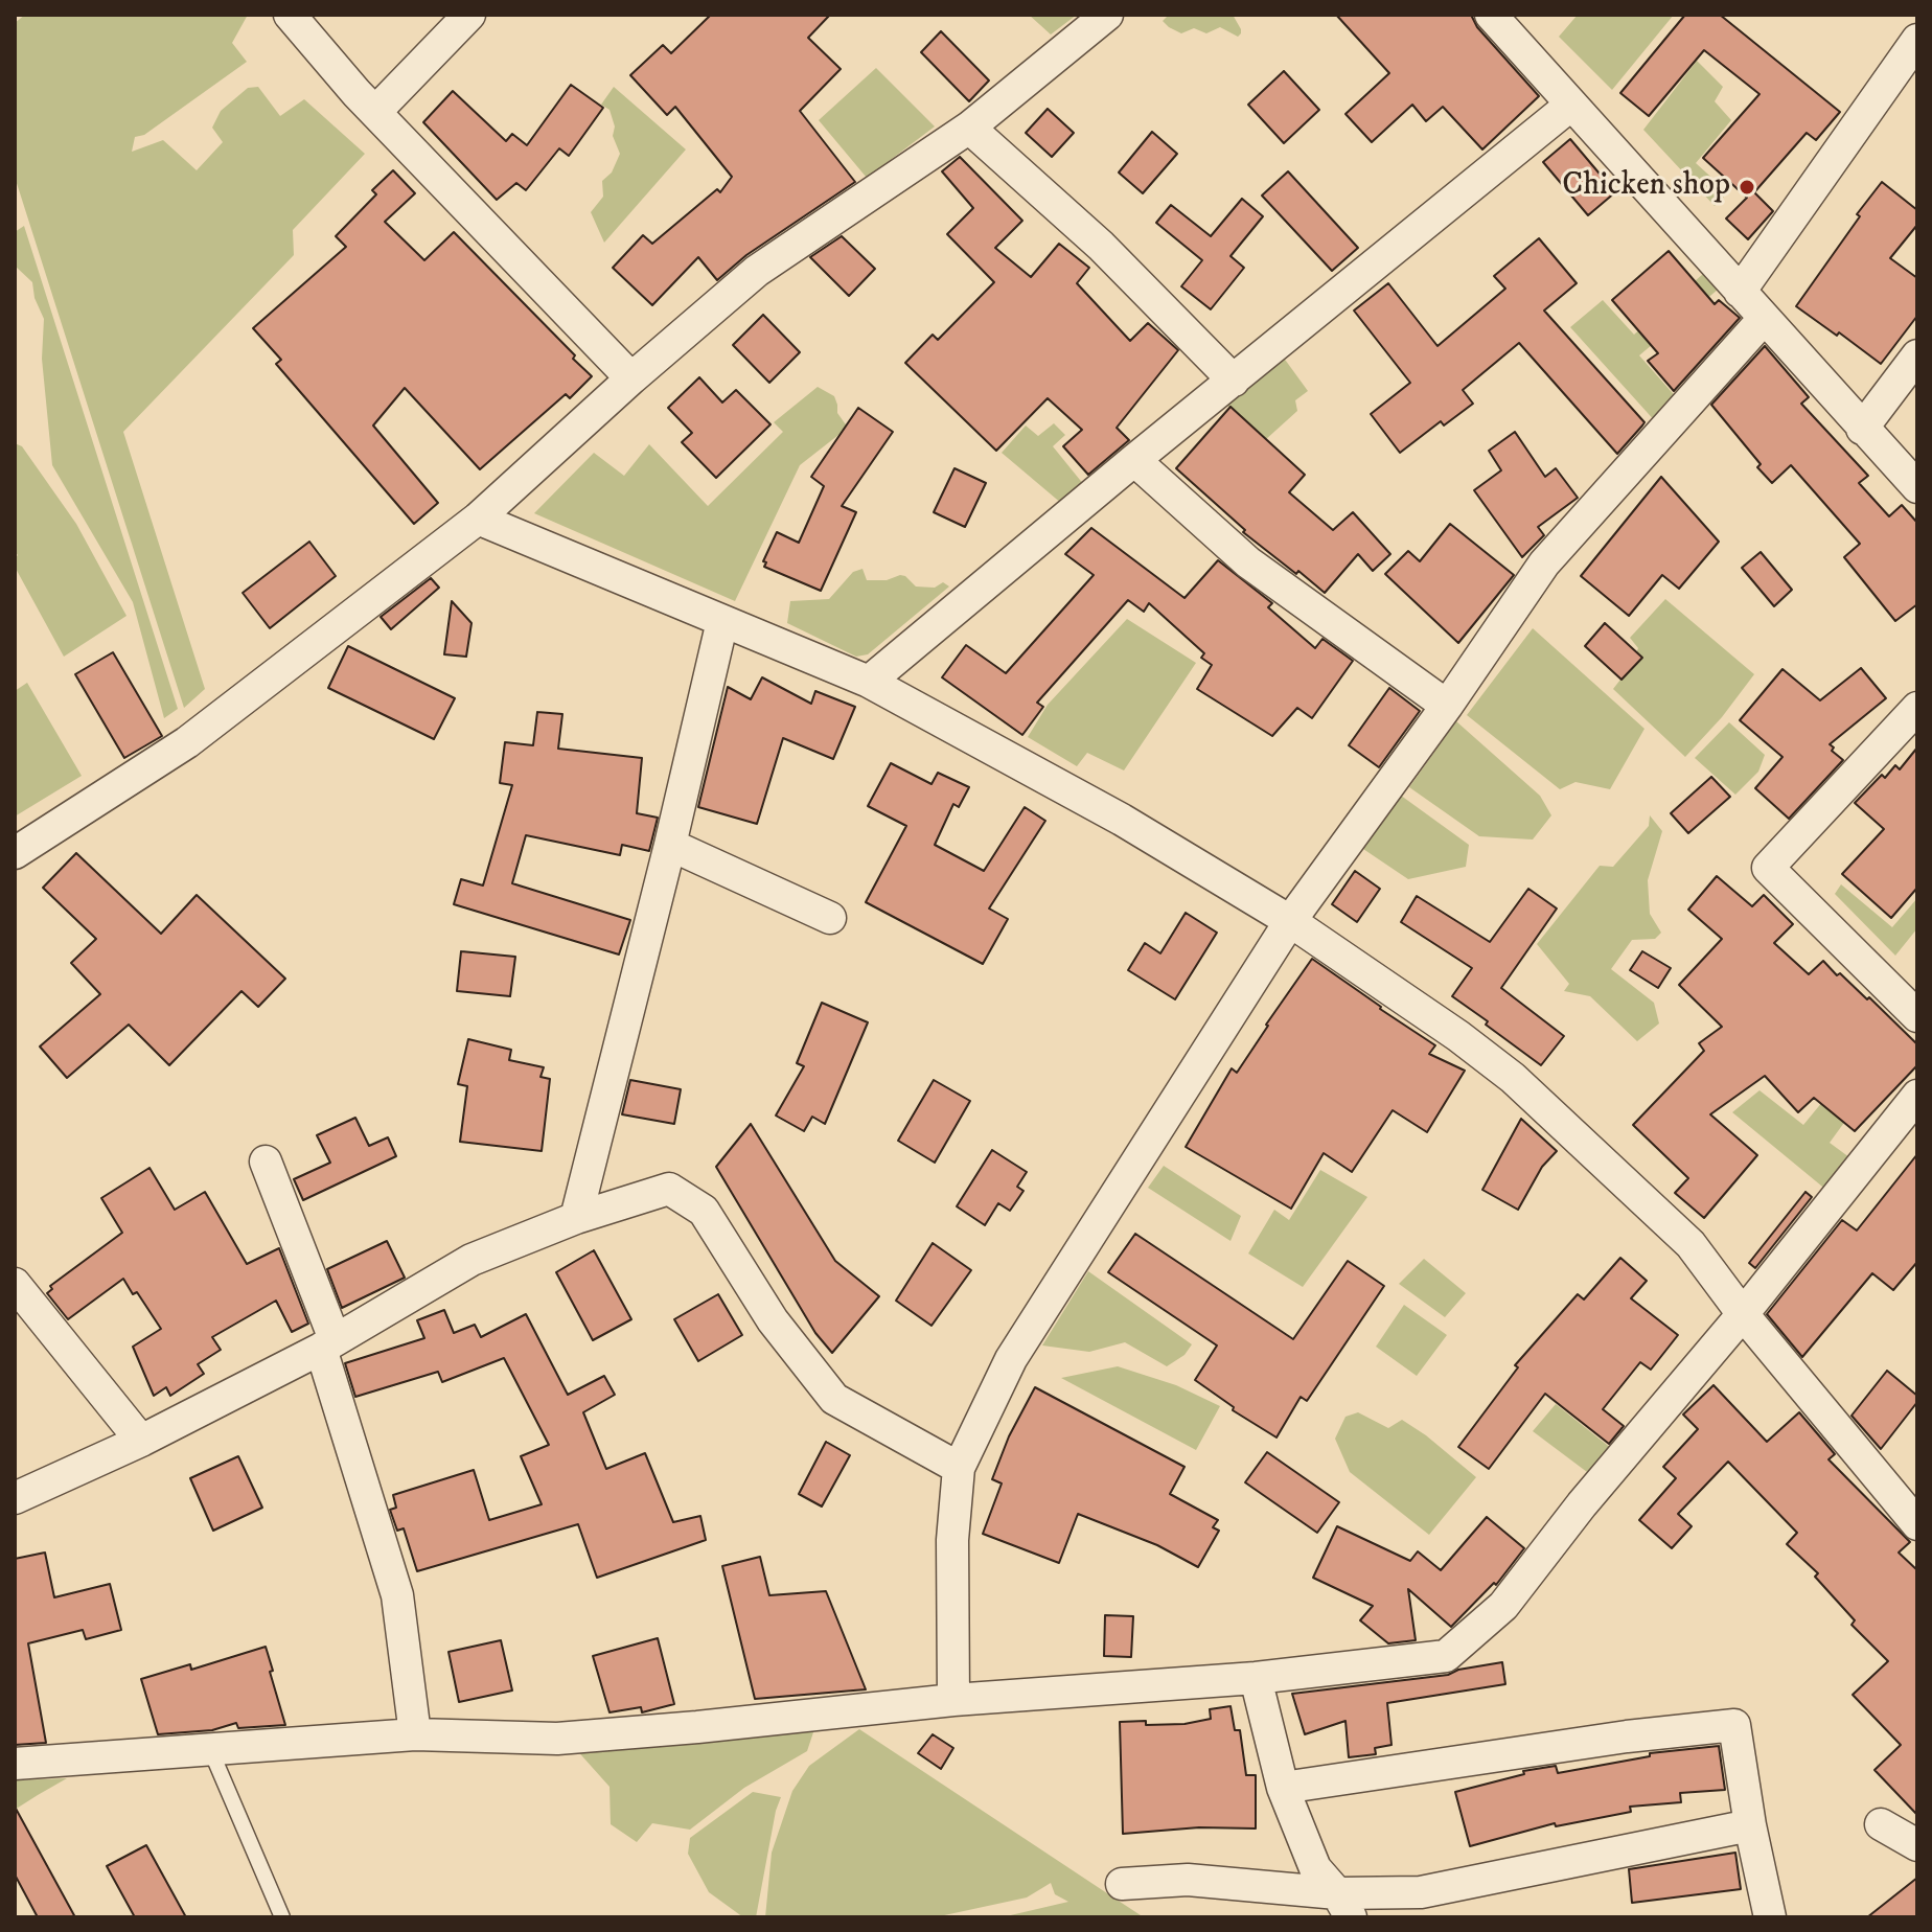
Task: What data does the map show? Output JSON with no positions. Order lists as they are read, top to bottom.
{
  "places": ["Chicken shop"]
}
